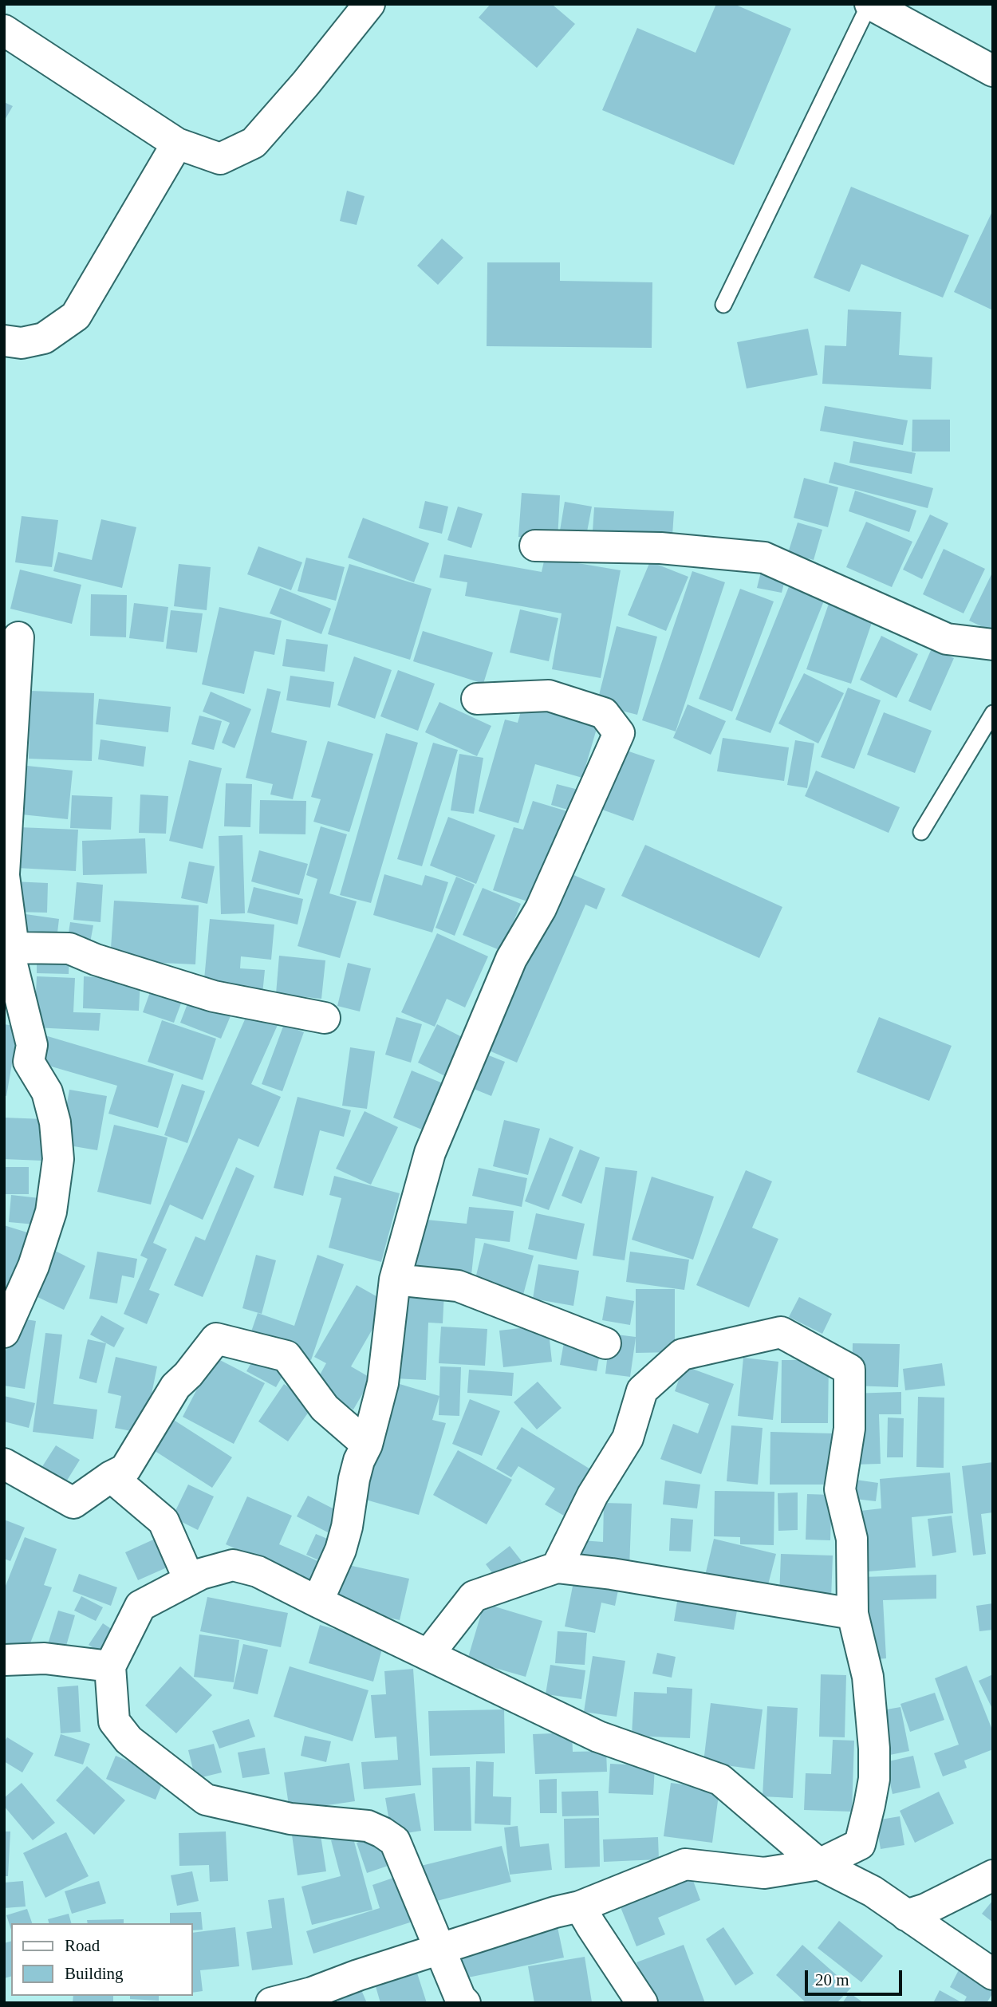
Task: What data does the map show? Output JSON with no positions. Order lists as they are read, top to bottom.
{
  "legend": ["Road", "Building"],
  "scale_bar": "20 m"
}
